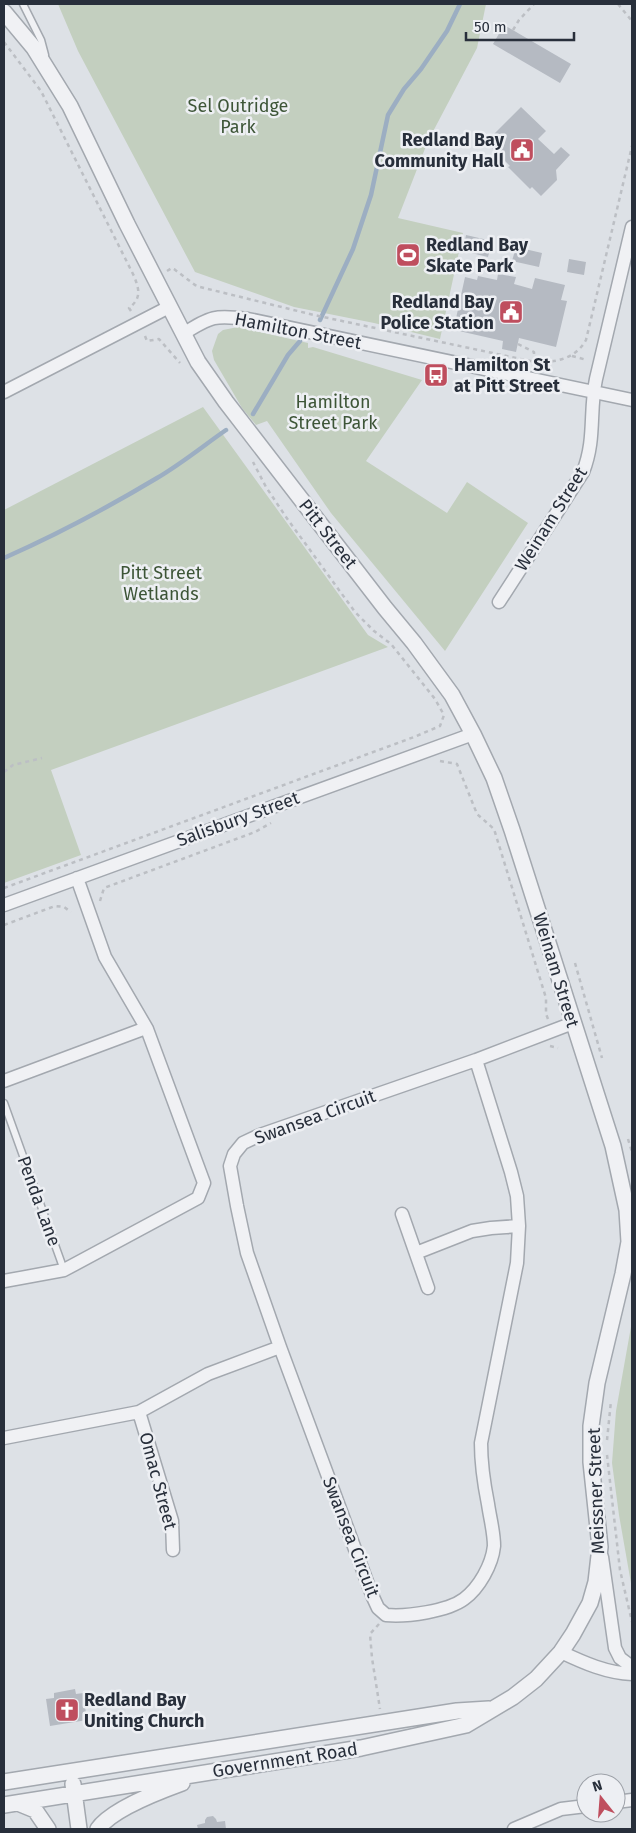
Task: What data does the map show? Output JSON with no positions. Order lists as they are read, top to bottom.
{
  "streets": {
    "street": [
      "Hamilton Street",
      "Weinam Street",
      "Pitt Street",
      "Salisbury Street",
      "Swansea Circuit",
      "Omac Street",
      "Meissner Street",
      "Government Road"
    ],
    "lane": ["Penda Lane"]
  },
  "crossings": [
    ["Hamilton Street", "Weinam Street"],
    ["Hamilton Street", "Pitt Street"],
    ["Weinam Street", "Pitt Street"],
    ["Weinam Street", "Salisbury Street"],
    ["Weinam Street", "Swansea Circuit"],
    ["Weinam Street", "Meissner Street"],
    ["Pitt Street", "Salisbury Street"],
    ["Meissner Street", "Government Road"]
  ],
  "parks": ["Sel Outridge Park", "Hamilton Street Park", "Pitt Street Wetlands"],
  "places": {
    "public building": ["Redland Bay Community Hall", "Redland Bay Police Station"],
    "sports": ["Redland Bay Skate Park"],
    "bus stop": ["Hamilton St at Pitt Street"],
    "church": ["Redland Bay Uniting Church"]
  },
  "scale_bar": "50 m",
  "north": "top"
}
